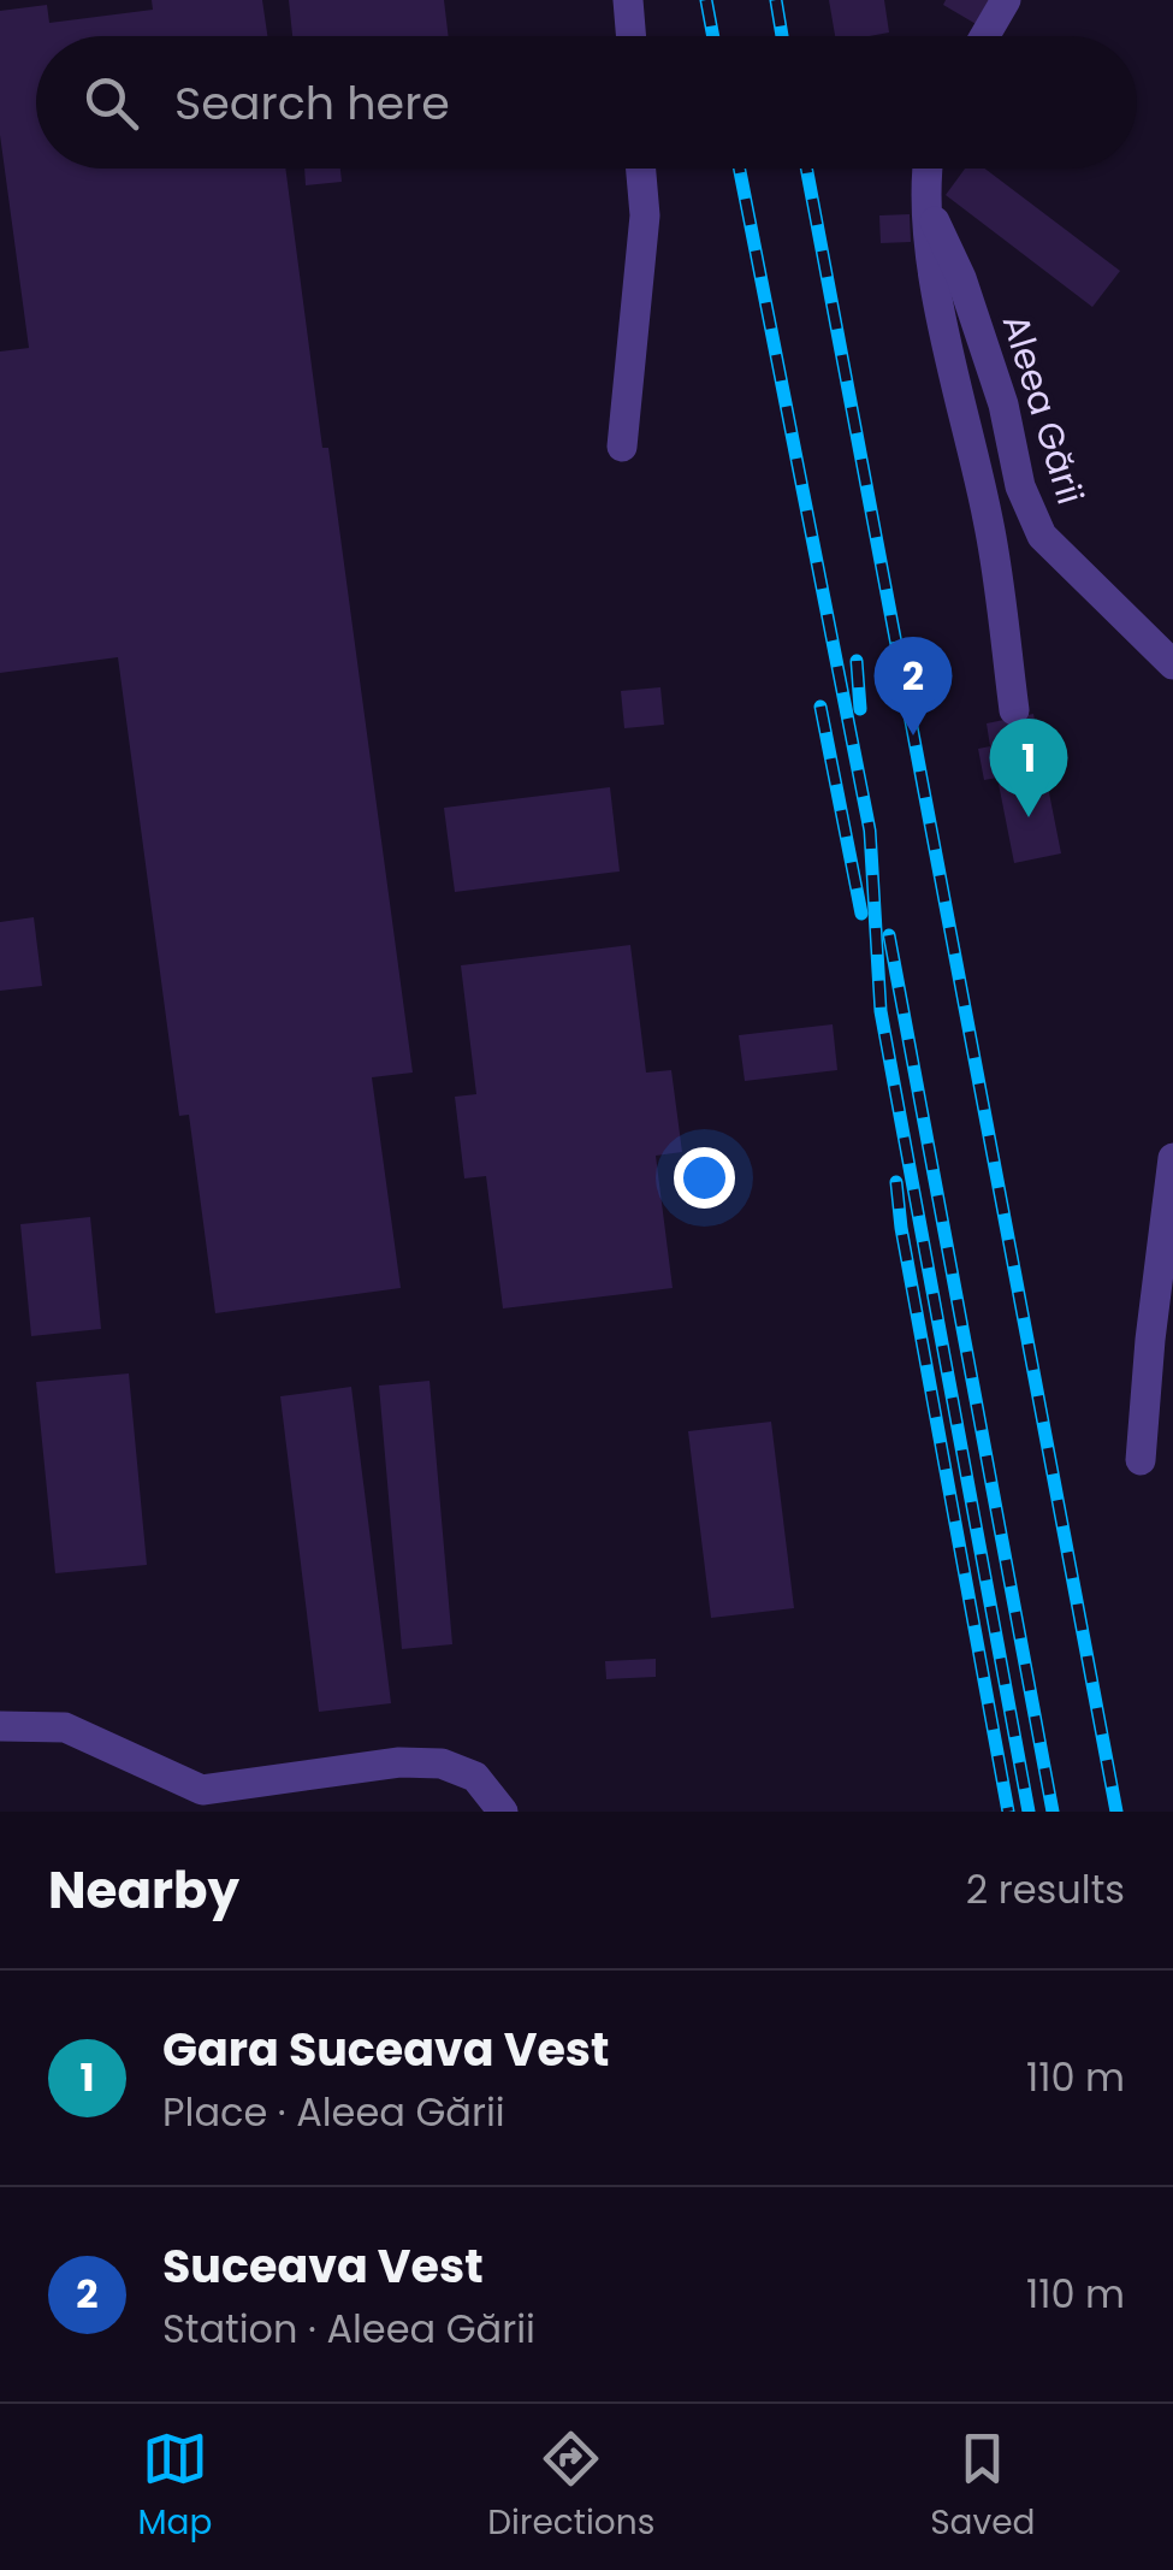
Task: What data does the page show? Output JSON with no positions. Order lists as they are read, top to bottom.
{
  "streets": {
    "street": ["Aleea Gării"]
  },
  "page": {
    "search": "Search here",
    "pins": ["2", "1"],
    "heading": ["Nearby", "2 results"],
    "list": [
      {
        "mark": "1",
        "name": "Gara Suceava Vest",
        "note": "Place · Aleea Gării",
        "value": "110 m"
      },
      {
        "mark": "2",
        "name": "Suceava Vest",
        "note": "Station · Aleea Gării",
        "value": "110 m"
      }
    ],
    "nav": ["Map", "Directions", "Saved"]
  }
}
